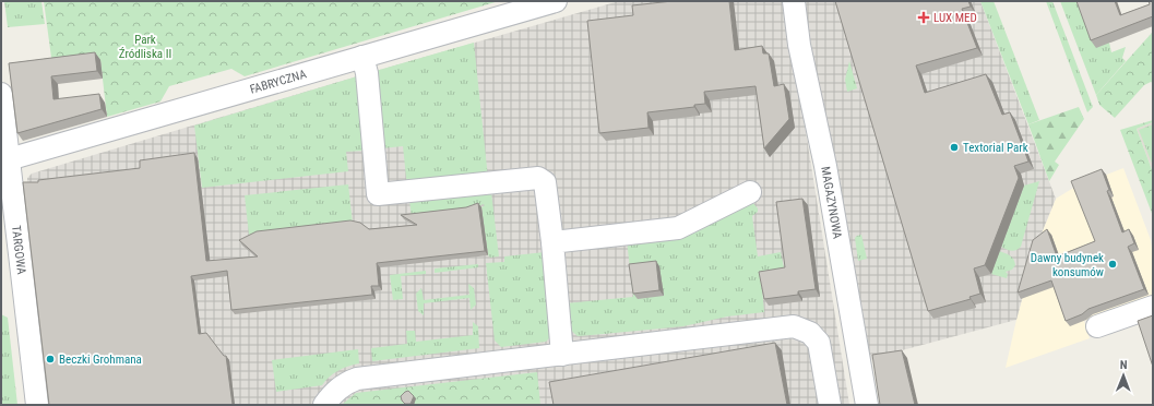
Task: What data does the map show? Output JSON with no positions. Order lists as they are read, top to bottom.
{
  "streets": {
    "street": ["FABRYCZNA", "MAGAZYNOWA", "TARGOWA"]
  },
  "crossings": [
    ["FABRYCZNA", "TARGOWA"]
  ],
  "parks": ["Park Źródliska II"],
  "places": {
    "health": ["LUX MED"],
    "other": ["Textorial Park", "Dawny budynek konsumów", "Beczki Grohmana"]
  },
  "north": "top"
}
